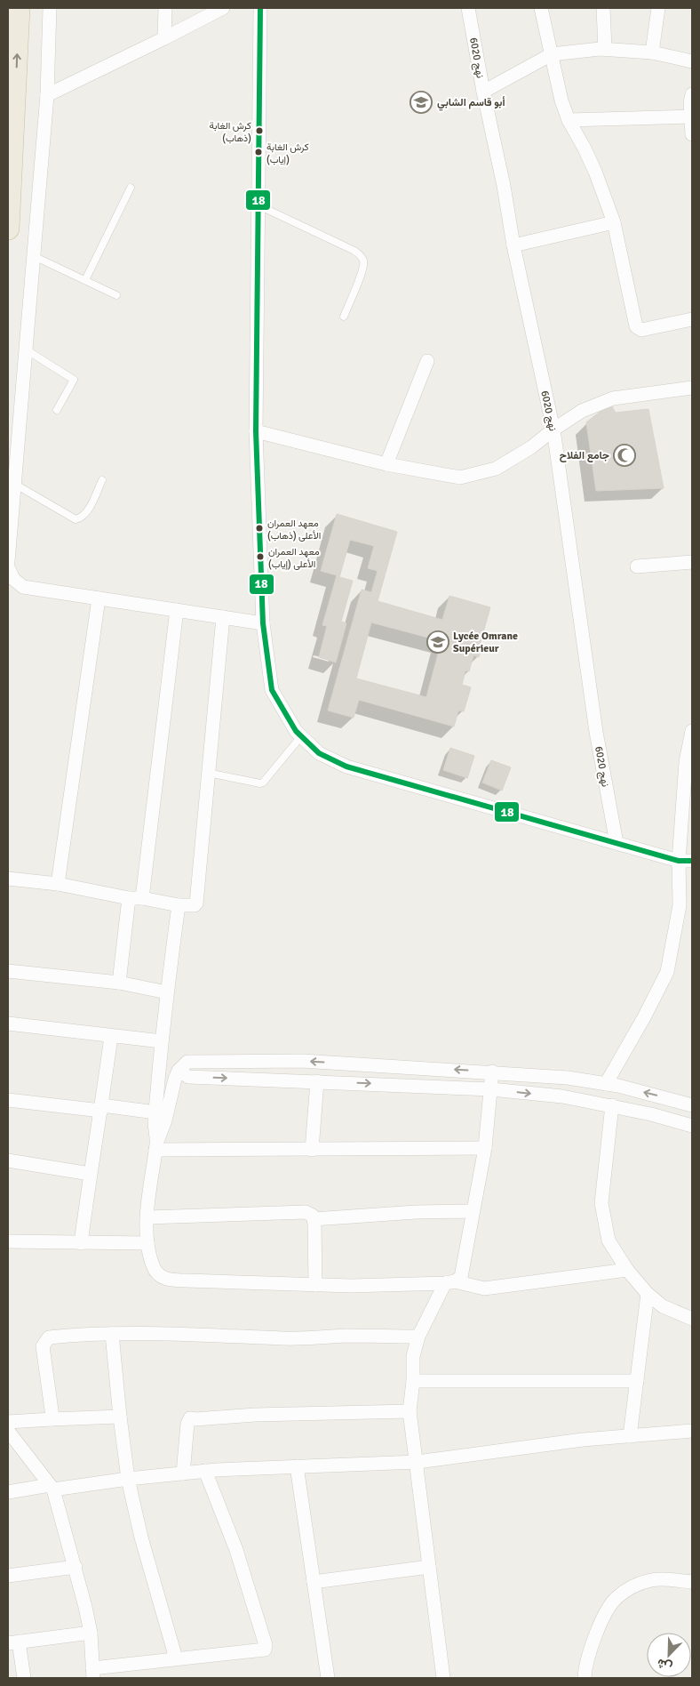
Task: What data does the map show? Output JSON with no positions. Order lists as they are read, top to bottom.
{
  "streets": {
    "street": ["نهج 6020"]
  },
  "places": {
    "school or university": ["أبو قاسم الشابي", "Lycée Omrane Supérieur"],
    "other": [
      "كرش الغابة (ذهاب)",
      "كرش الغابة (إياب)",
      "معهد العمران الأعلى (ذهاب)",
      "معهد العمران الأعلى (إياب)"
    ],
    "mosque": ["جامع الفلاح"]
  },
  "lines": ["transit line 18"],
  "north": "bottom left"
}
